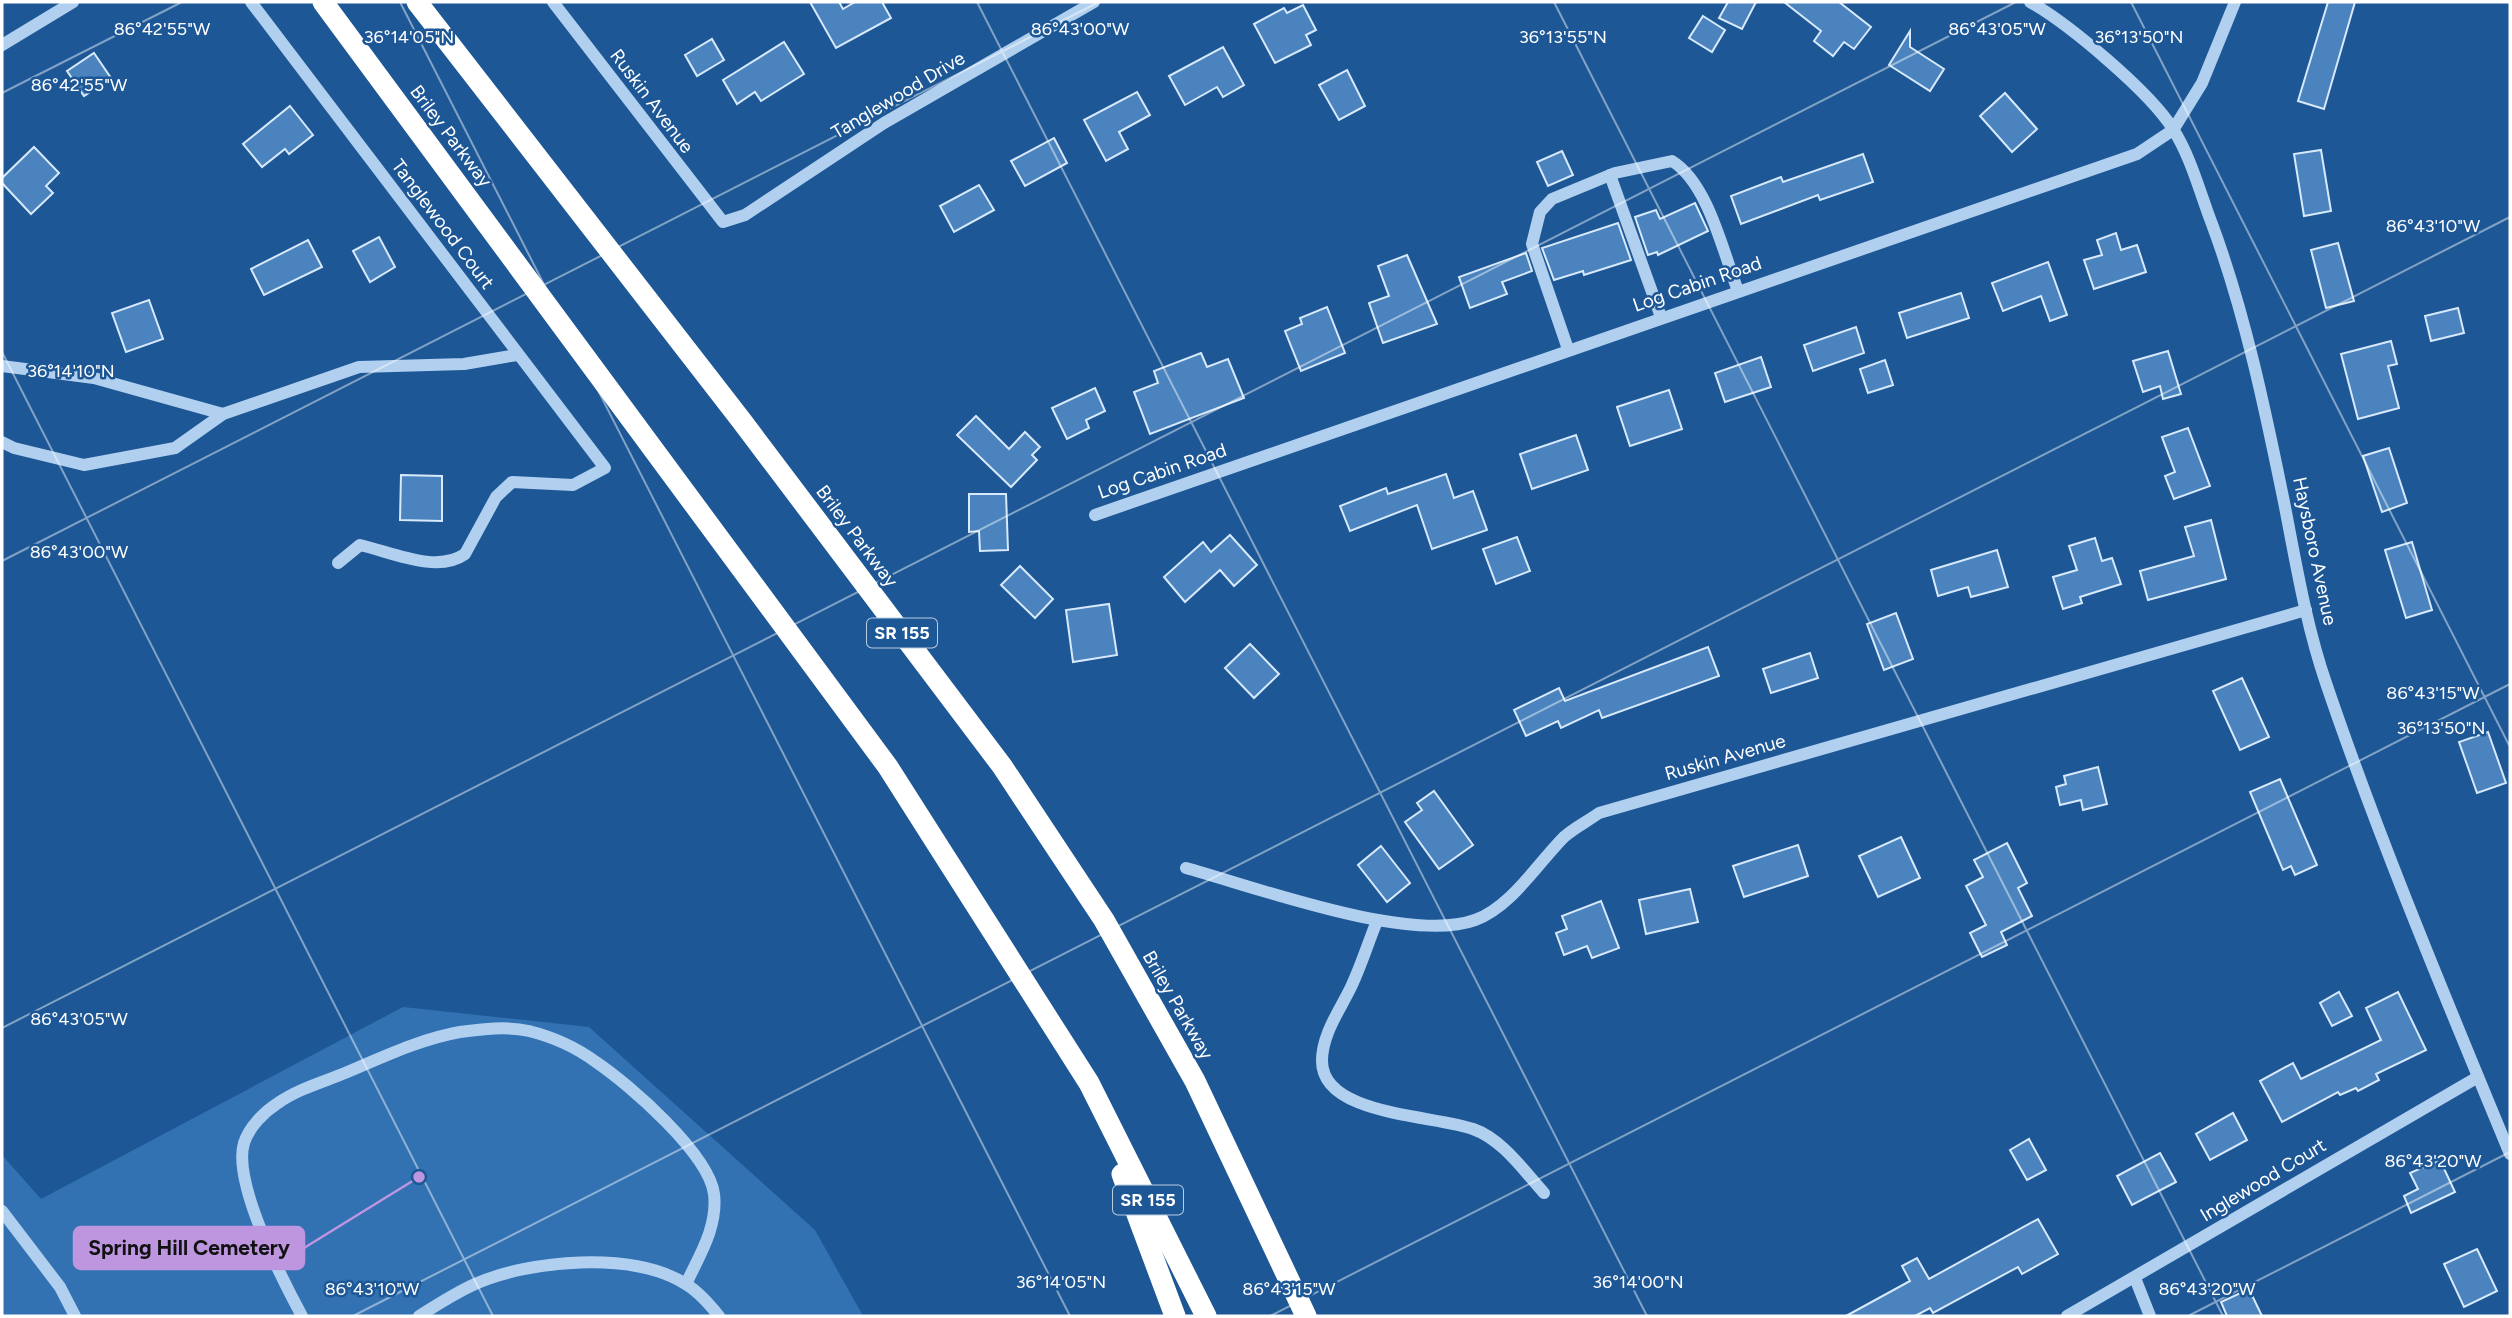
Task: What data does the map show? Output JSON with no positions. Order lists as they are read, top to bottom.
{
  "streets": {
    "highway": ["Briley Parkway", "SR 155"],
    "street": [
      "Tanglewood Drive",
      "Ruskin Avenue",
      "Tanglewood Court",
      "Log Cabin Road",
      "Haysboro Avenue",
      "Inglewood Court"
    ]
  },
  "crossings": [
    ["Tanglewood Drive", "Ruskin Avenue"],
    ["Ruskin Avenue", "Haysboro Avenue"],
    ["Log Cabin Road", "Haysboro Avenue"],
    ["Haysboro Avenue", "Inglewood Court"]
  ],
  "places": ["Spring Hill Cemetery"],
  "coordinates": [
    "86°42'55\"W",
    "86°43'00\"W",
    "86°43'05\"W",
    "36°14'05\"N",
    "36°13'55\"N",
    "36°13'50\"N",
    "86°43'10\"W",
    "36°14'10\"N",
    "86°43'15\"W",
    "86°43'20\"W",
    "36°14'00\"N"
  ]
}
